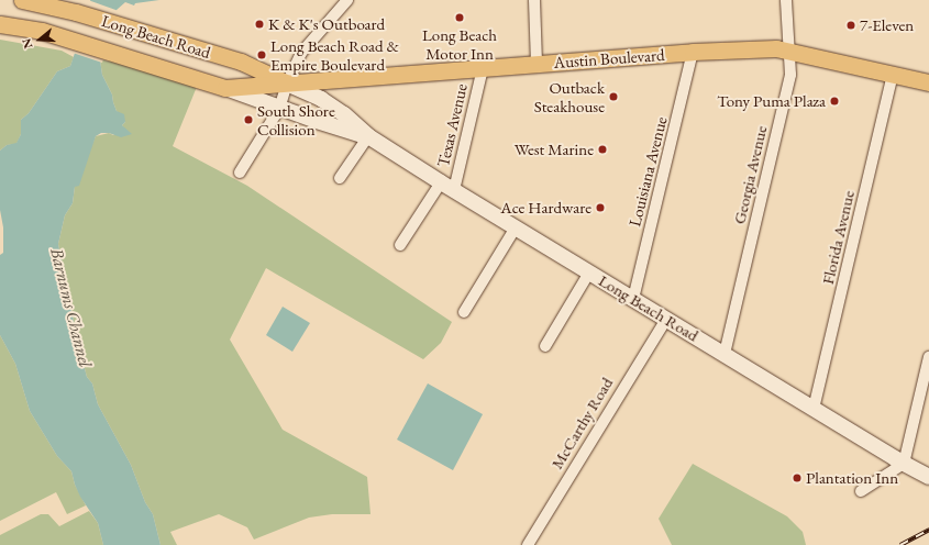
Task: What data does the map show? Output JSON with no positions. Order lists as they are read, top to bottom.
{
  "streets": {
    "main road": ["Long Beach Road", "Austin Boulevard"],
    "street": [
      "Texas Avenue",
      "Louisiana Avenue",
      "Georgia Avenue",
      "Florida Avenue",
      "McCarthy Road"
    ]
  },
  "crossings": [
    ["Long Beach Road", "Austin Boulevard"],
    ["Long Beach Road", "Texas Avenue"],
    ["Long Beach Road", "Louisiana Avenue"],
    ["Long Beach Road", "Georgia Avenue"],
    ["Long Beach Road", "Florida Avenue"],
    ["Long Beach Road", "McCarthy Road"],
    ["Austin Boulevard", "Texas Avenue"],
    ["Austin Boulevard", "Louisiana Avenue"],
    ["Austin Boulevard", "Georgia Avenue"],
    ["Austin Boulevard", "Florida Avenue"]
  ],
  "water": ["Barnums Channel"],
  "places": [
    "Long Beach Motor Inn",
    "K & K's Outboard",
    "7-Eleven",
    "Long Beach Road & Empire Boulevard",
    "Outback Steakhouse",
    "Tony Puma Plaza",
    "South Shore Collision",
    "West Marine",
    "Ace Hardware",
    "Plantation Inn"
  ],
  "north": "left"
}
